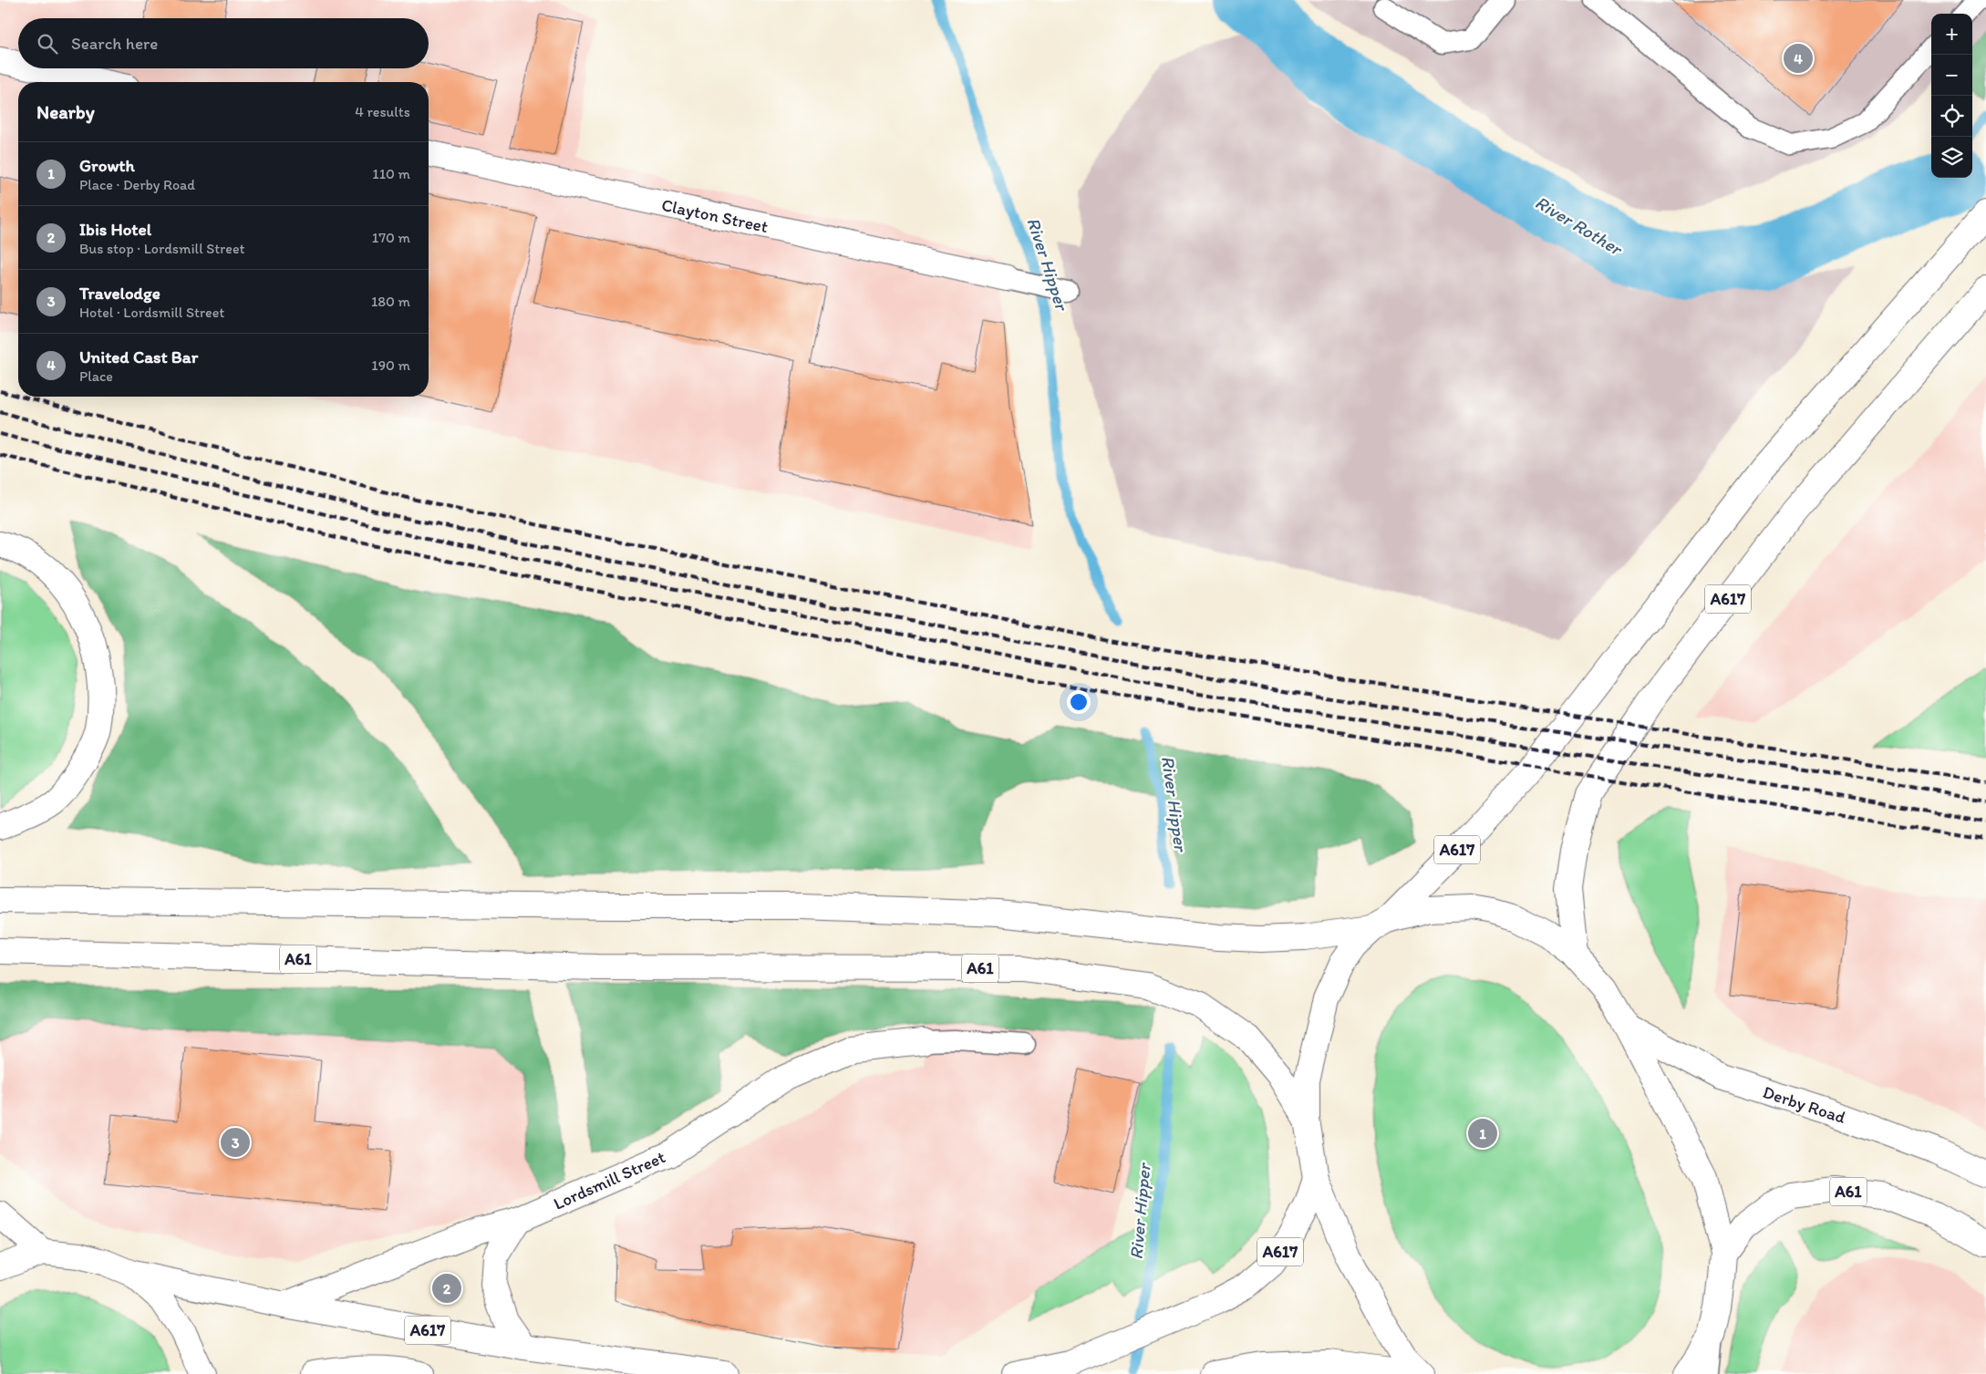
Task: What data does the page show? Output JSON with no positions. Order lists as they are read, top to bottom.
{
  "streets": {
    "main road": [
      "Clayton Street",
      "A617",
      "A61",
      "Derby Road",
      "Lordsmill Street"
    ]
  },
  "crossings": [
    ["A617", "Lordsmill Street"]
  ],
  "water": ["River Rother", "River Hipper"],
  "page": {
    "map_buttons": ["+", "−"],
    "search": "Search here",
    "pins": [
      "4",
      "1",
      "3",
      "2"
    ],
    "heading": ["Nearby", "4 results"],
    "list": [
      {
        "mark": "1",
        "name": "Growth",
        "note": "Place · Derby Road",
        "value": "110 m"
      },
      {
        "mark": "2",
        "name": "Ibis Hotel",
        "note": "Bus stop · Lordsmill Street",
        "value": "170 m"
      },
      {
        "mark": "3",
        "name": "Travelodge",
        "note": "Hotel · Lordsmill Street",
        "value": "180 m"
      },
      {
        "mark": "4",
        "name": "United Cast Bar",
        "note": "Place",
        "value": "190 m"
      }
    ]
  }
}
